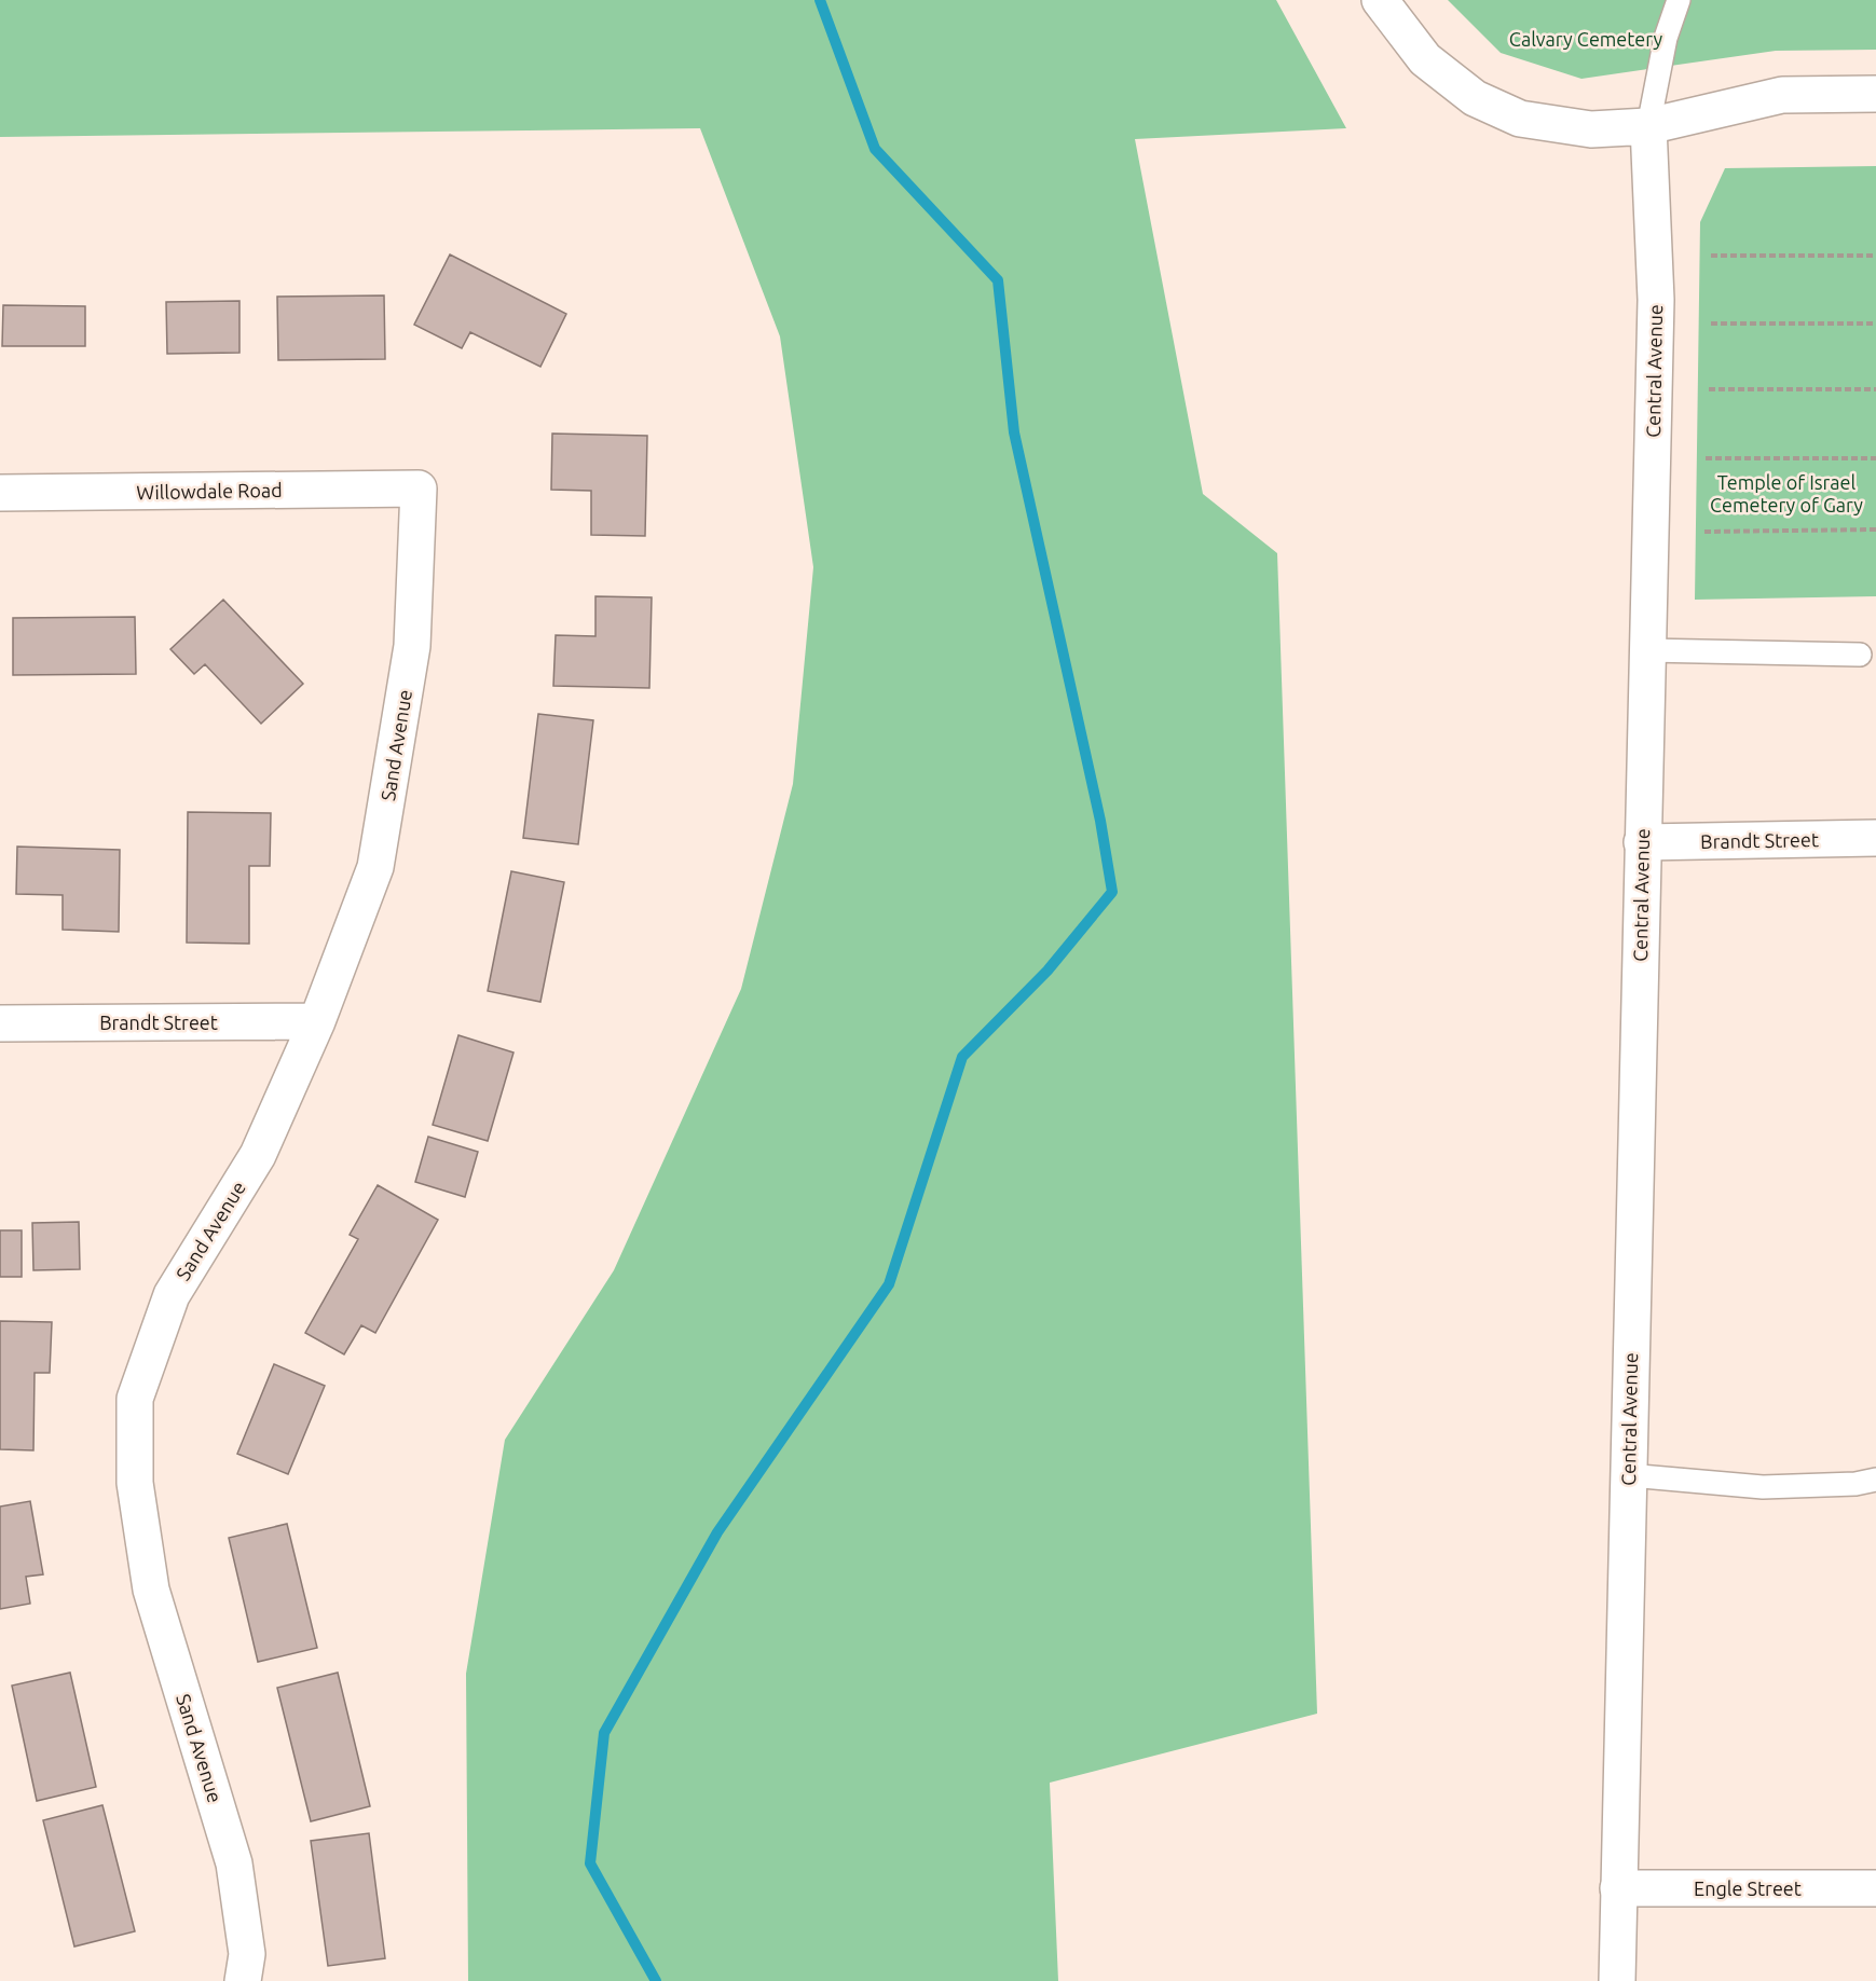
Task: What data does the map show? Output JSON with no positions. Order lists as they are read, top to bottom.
{
  "streets": {
    "street": [
      "Central Avenue",
      "Willowdale Road",
      "Sand Avenue",
      "Brandt Street",
      "Engle Street"
    ]
  },
  "crossings": [
    ["Central Avenue", "Brandt Street"],
    ["Central Avenue", "Engle Street"],
    ["Willowdale Road", "Sand Avenue"],
    ["Sand Avenue", "Brandt Street"]
  ],
  "parks": ["Calvary Cemetery", "Temple of Israel Cemetery of Gary"]
}
